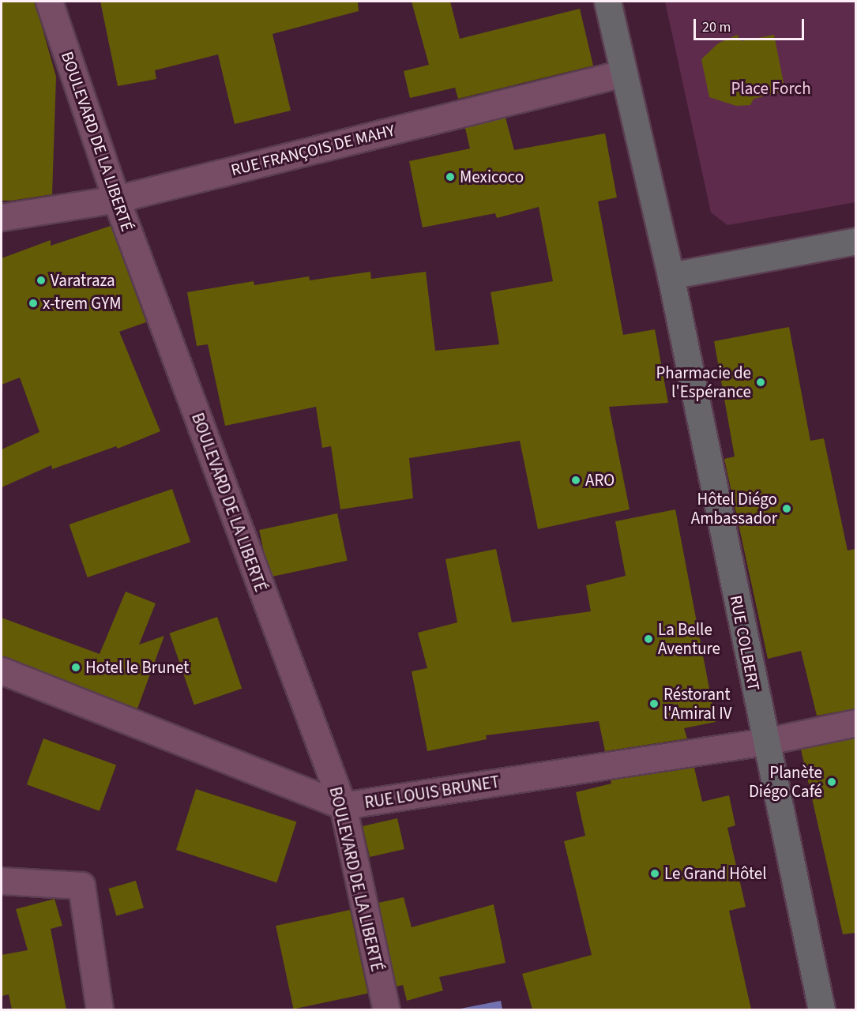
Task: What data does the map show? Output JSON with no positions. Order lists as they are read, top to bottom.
{
  "streets": {
    "main road": ["RUE COLBERT"],
    "street": ["BOULEVARD DE LA LIBERTÉ", "RUE FRANÇOIS DE MAHY", "RUE LOUIS BRUNET"]
  },
  "crossings": [
    ["BOULEVARD DE LA LIBERTÉ", "RUE FRANÇOIS DE MAHY"],
    ["BOULEVARD DE LA LIBERTÉ", "RUE LOUIS BRUNET"],
    ["RUE FRANÇOIS DE MAHY", "RUE COLBERT"],
    ["RUE COLBERT", "RUE LOUIS BRUNET"]
  ],
  "parks": ["Place Forch"],
  "places": [
    "Mexicoco",
    "Varatraza",
    "x-trem GYM",
    "Pharmacie de l'Espérance",
    "ARO",
    "Hôtel Diégo Ambassador",
    "La Belle Aventure",
    "Hotel le Brunet",
    "Réstorant l'Amiral IV",
    "Planète Diégo Café",
    "Le Grand Hôtel"
  ],
  "scale_bar": "20 m"
}
